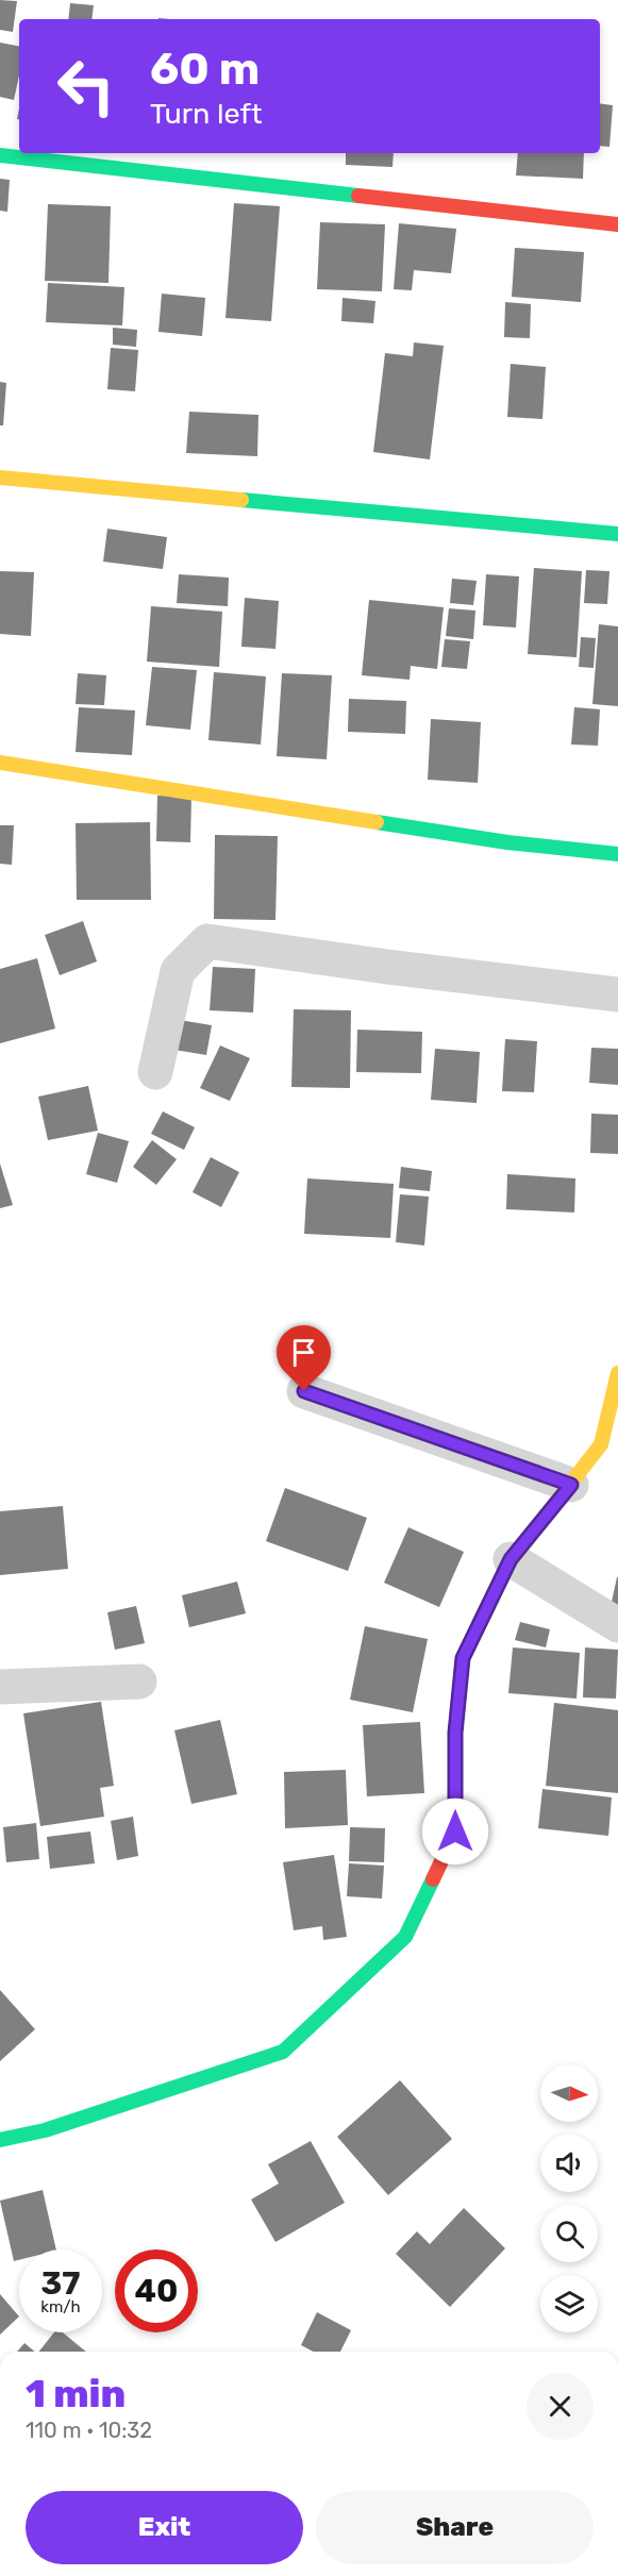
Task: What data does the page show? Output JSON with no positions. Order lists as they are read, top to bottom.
{
  "north": "right",
  "page": {
    "turn": ["60 m", "Turn left"],
    "speed": "37 km/h",
    "limit": "40",
    "heading": ["1 min", "110 m · 10:32"],
    "buttons": ["Exit", "Share"]
  }
}
